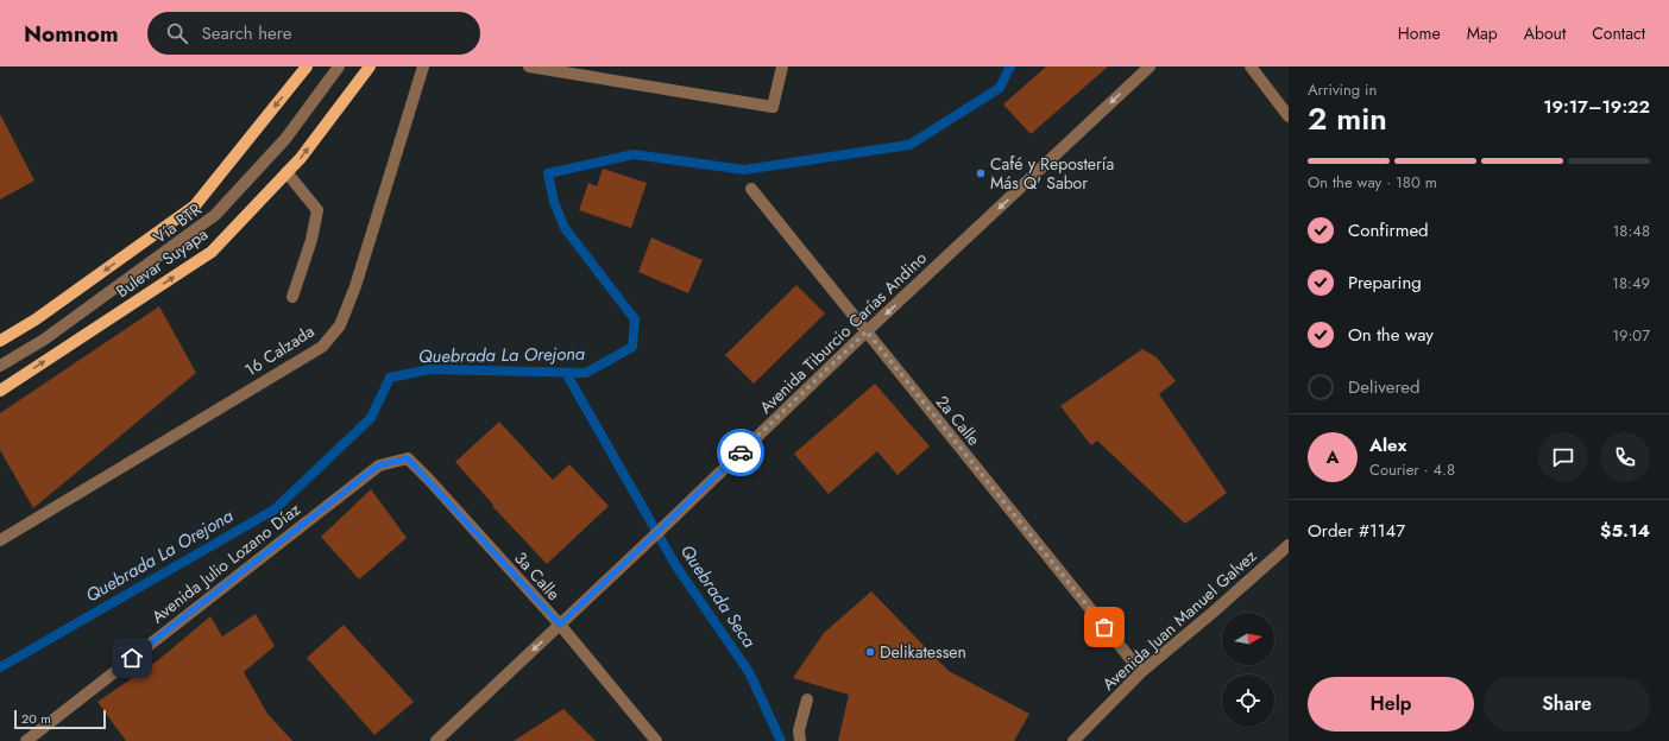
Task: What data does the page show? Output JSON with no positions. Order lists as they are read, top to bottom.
{
  "streets": {
    "main road": ["Bulevar Suyapa"],
    "street": [
      "Vía BTR",
      "Avenida Tiburcio Carías Andino",
      "16 Calzada",
      "2a Calle",
      "Avenida Julio Lozano Díaz",
      "3a Calle",
      "Avenida Juan Manuel Galvez"
    ]
  },
  "crossings": [
    ["Avenida Tiburcio Carías Andino", "2a Calle"],
    ["Avenida Tiburcio Carías Andino", "3a Calle"],
    ["2a Calle", "Avenida Juan Manuel Galvez"],
    ["Avenida Julio Lozano Díaz", "3a Calle"]
  ],
  "one_way": ["Avenida Tiburcio Carías Andino"],
  "water": ["Quebrada La Orejona", "Quebrada Seca"],
  "places": ["Café y Repostería Más Q' Sabor", "Delikatessen"],
  "scale_bar": "20 m",
  "north": "right",
  "page": {
    "header": "Nomnom",
    "search": "Search here",
    "nav": [
      "Home",
      "Map",
      "About",
      "Contact"
    ],
    "heading": ["2 min", "Arriving in", "19:17–19:22"],
    "panel": [
      "Alex",
      "Courier · 4.8",
      "Order #1147",
      "$5.14"
    ],
    "bar": "On the way · 180 m",
    "list": [
      ["Confirmed", "18:48"],
      ["Preparing", "18:49"],
      ["On the way", "19:07"],
      "Delivered"
    ],
    "round": "A",
    "buttons": ["Help", "Share"],
    "scale": "20 m"
  }
}
